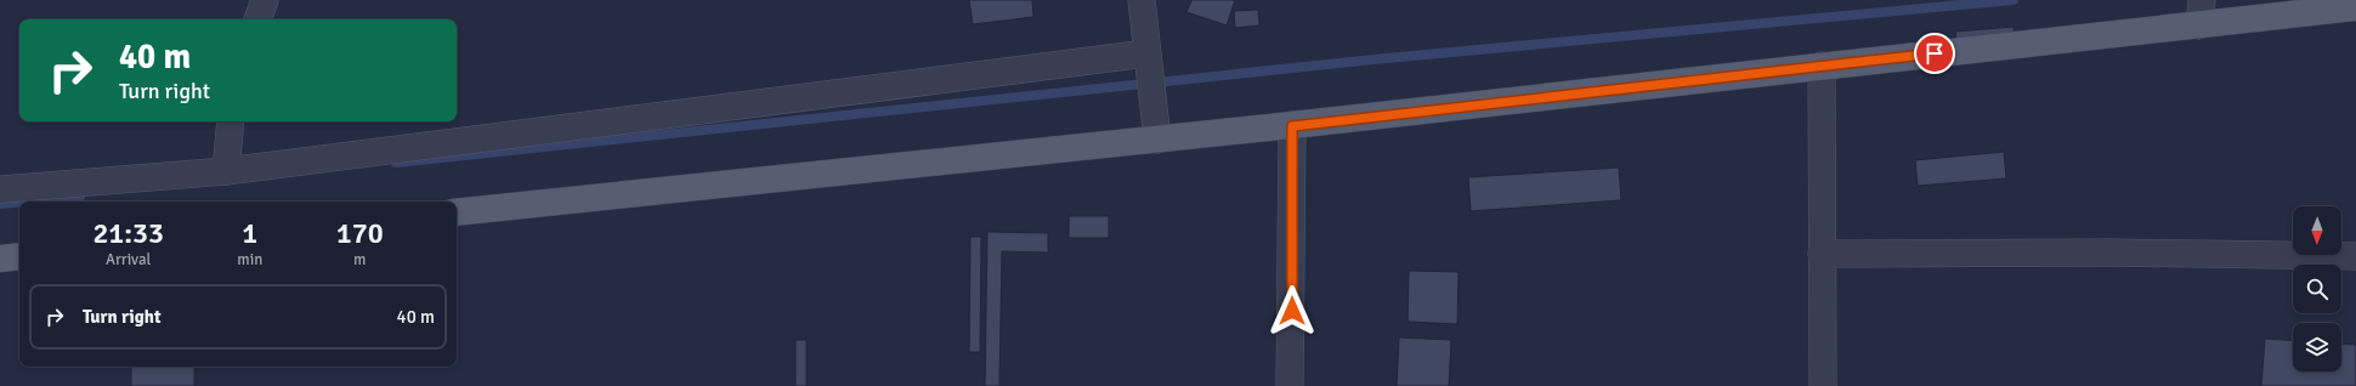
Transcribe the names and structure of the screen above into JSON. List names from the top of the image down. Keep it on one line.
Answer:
{"north":"bottom","page":{"turn":["40 m","Turn right"],"eta":["21:33","Arrival","1","min","170","m"],"list":[{"name":"Turn right","value":"40 m"}]}}
